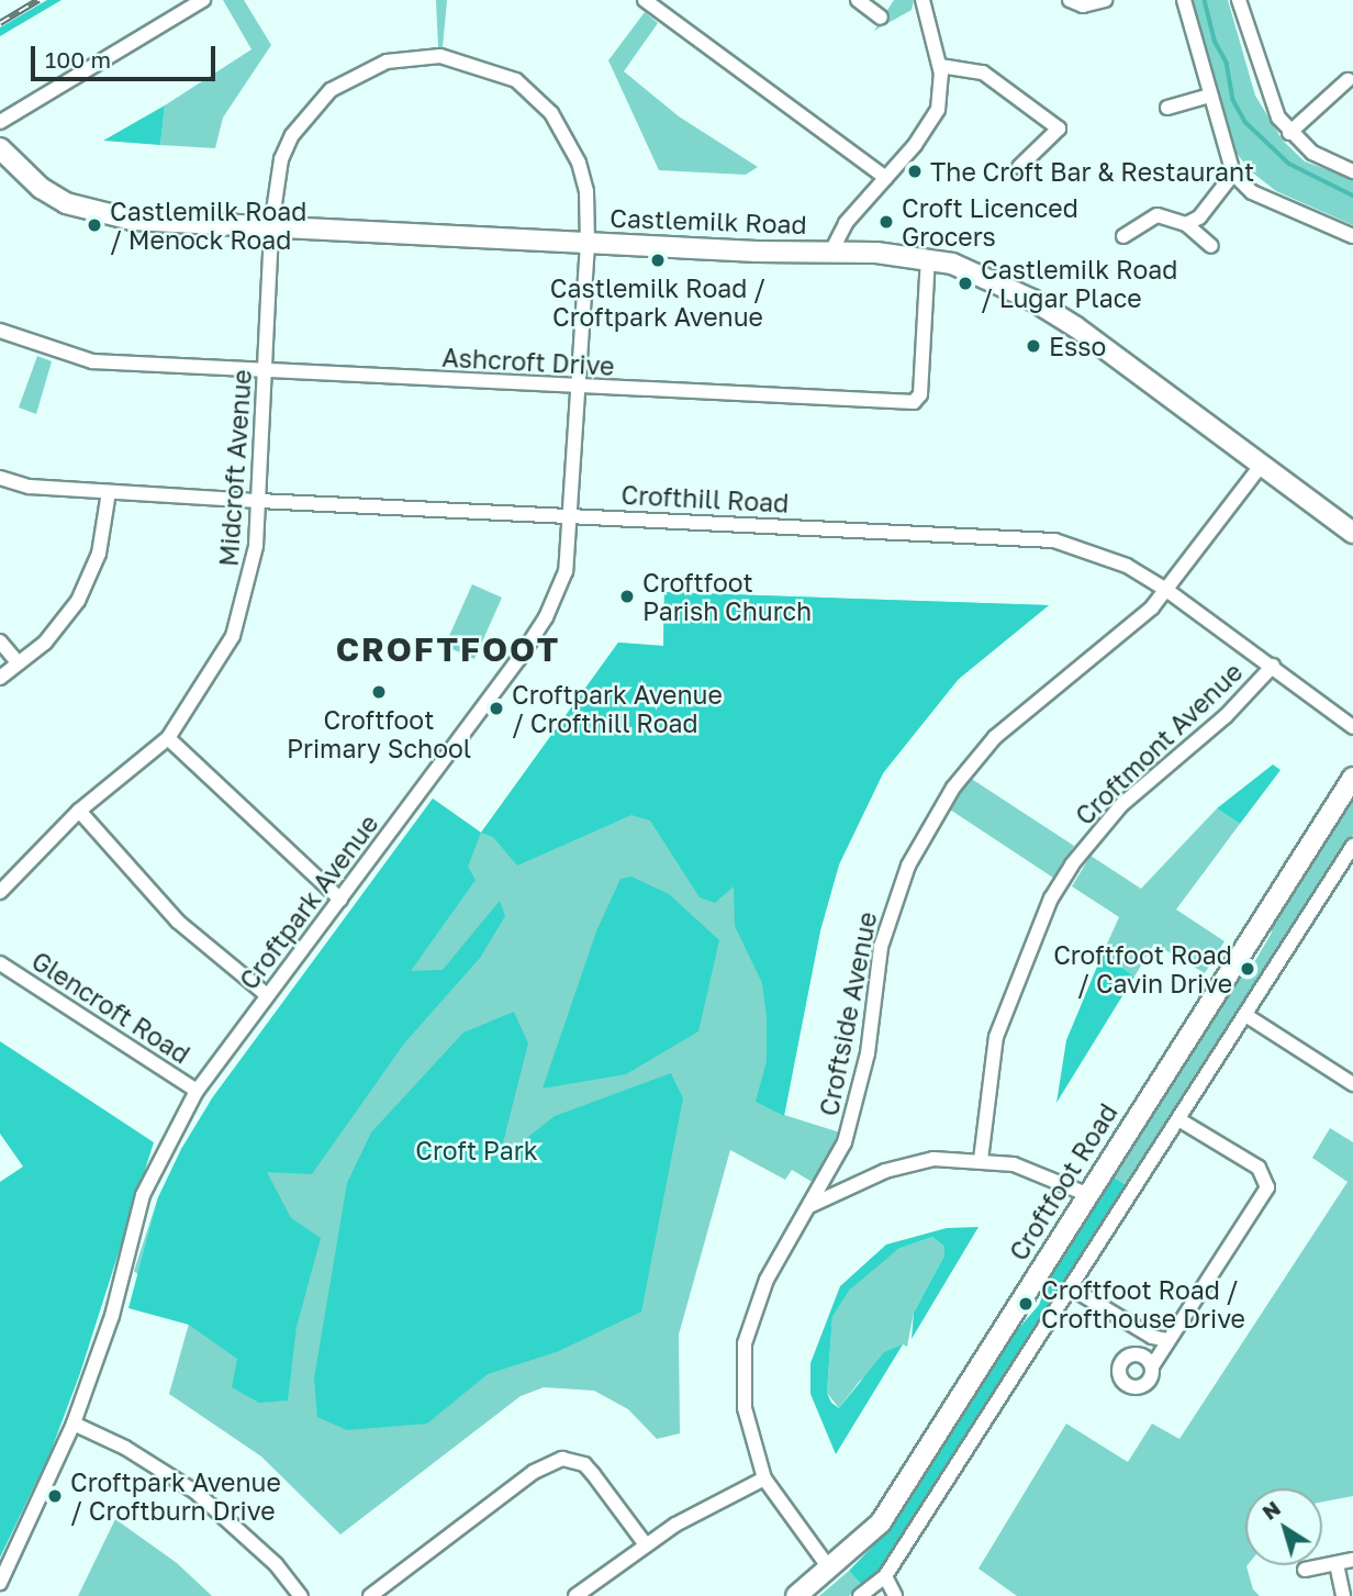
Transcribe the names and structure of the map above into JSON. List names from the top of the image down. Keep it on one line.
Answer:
{"streets":{"street":["Castlemilk Road","Ashcroft Drive","Midcroft Avenue","Crofthill Road","Croftmont Avenue","Croftpark Avenue","Glencroft Road","Croftside Avenue","Croftfoot Road"]},"crossings":[["Castlemilk Road","Ashcroft Drive"],["Castlemilk Road","Midcroft Avenue"],["Castlemilk Road","Croftpark Avenue"],["Castlemilk Road","Croftside Avenue"],["Ashcroft Drive","Midcroft Avenue"],["Ashcroft Drive","Croftpark Avenue"],["Midcroft Avenue","Crofthill Road"],["Midcroft Avenue","Croftpark Avenue"],["Crofthill Road","Croftmont Avenue"],["Crofthill Road","Croftpark Avenue"],["Crofthill Road","Croftside Avenue"],["Croftpark Avenue","Glencroft Road"],["Croftside Avenue","Croftfoot Road"]],"districts":["CROFTFOOT"],"parks":["Croft Park"],"places":["The Croft Bar & Restaurant","Croft Licenced Grocers","Castlemilk Road / Menock Road","Castlemilk Road / Croftpark Avenue","Castlemilk Road / Lugar Place","Esso","Croftfoot Parish Church","Croftfoot Primary School","Croftpark Avenue / Crofthill Road","Croftfoot Road / Cavin Drive","Croftfoot Road / Crofthouse Drive","Croftpark Avenue / Croftburn Drive"],"scale_bar":"100 m","north":"top left"}
